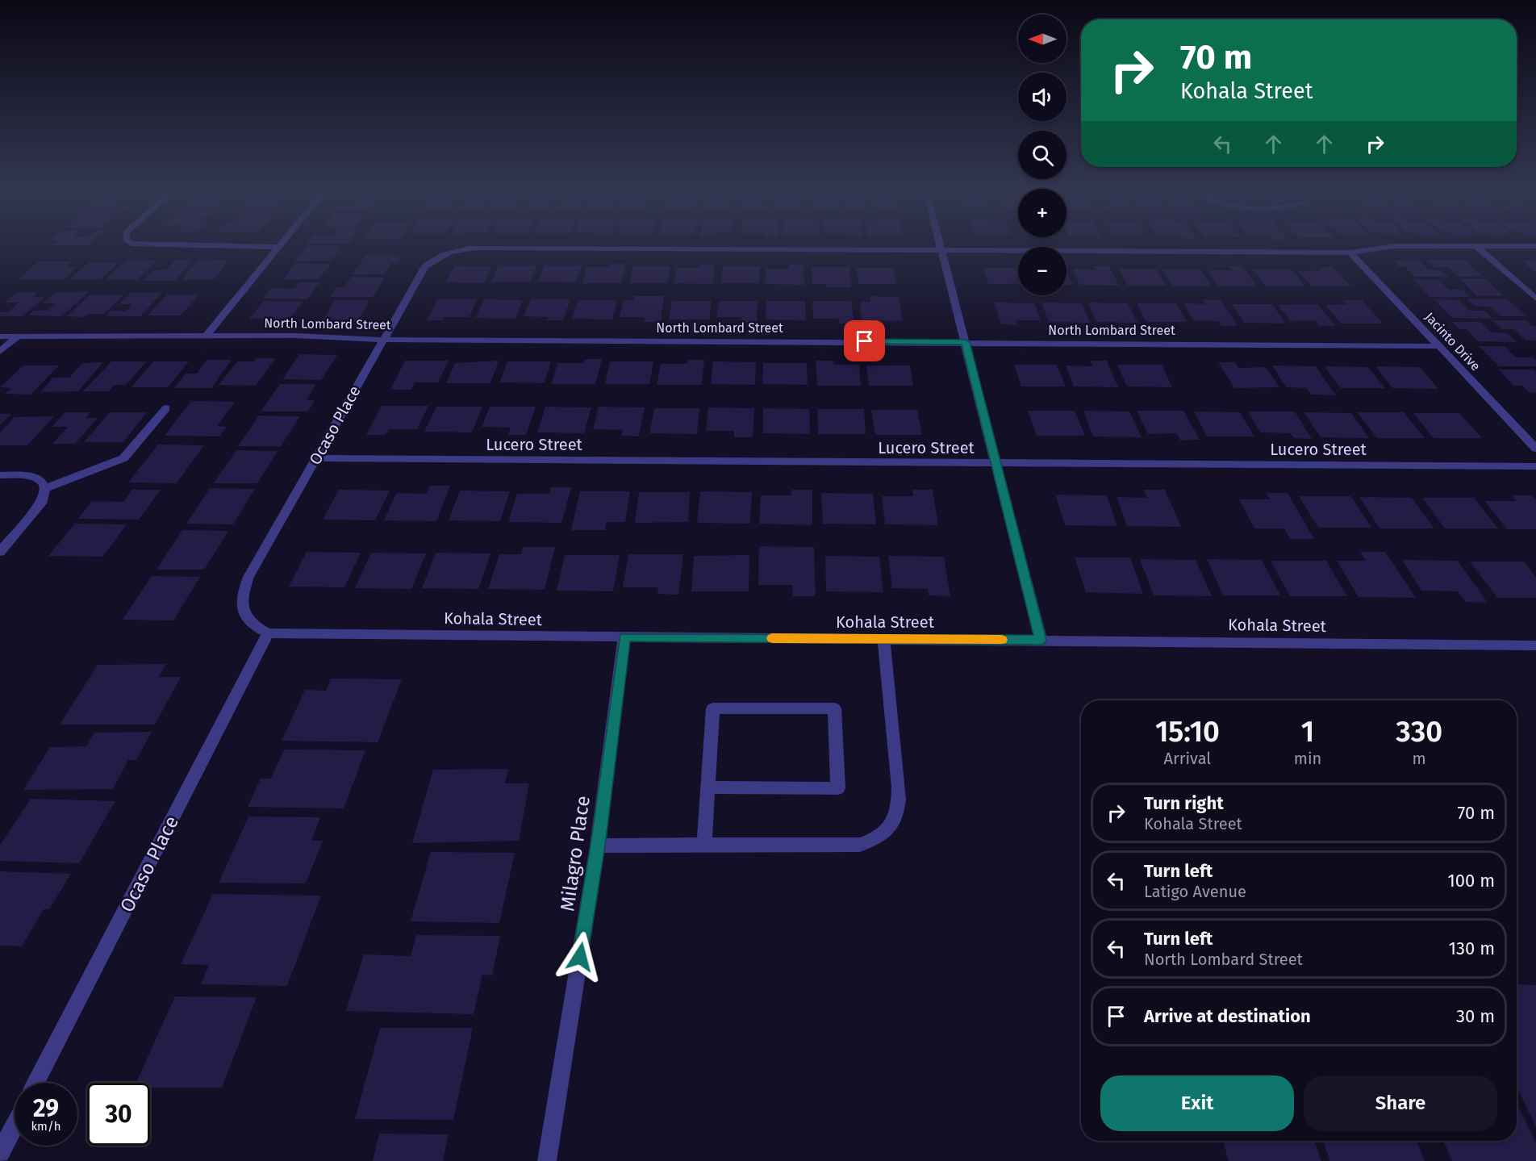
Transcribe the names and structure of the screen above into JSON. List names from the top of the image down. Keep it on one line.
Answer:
{"streets":{"street":["North Lombard Street","Jacinto Drive","Ocaso Place","Lucero Street","Kohala Street","Milagro Place"]},"crossings":[["North Lombard Street","Jacinto Drive"],["North Lombard Street","Ocaso Place"],["Ocaso Place","Lucero Street"],["Ocaso Place","Kohala Street"],["Kohala Street","Milagro Place"]],"north":"left","page":{"map_buttons":["+","−"],"turn":["70 m","Kohala Street"],"eta":["15:10","Arrival","1","min","330","m"],"list":[{"name":"Turn right","note":"Kohala Street","value":"70 m"},{"name":"Turn left","note":"Latigo Avenue","value":"100 m"},{"name":"Turn left","note":"North Lombard Street","value":"130 m"},{"name":"Arrive at destination","value":"30 m"}],"buttons":["Exit","Share"],"speed":"29 km/h","limit":"30"}}
